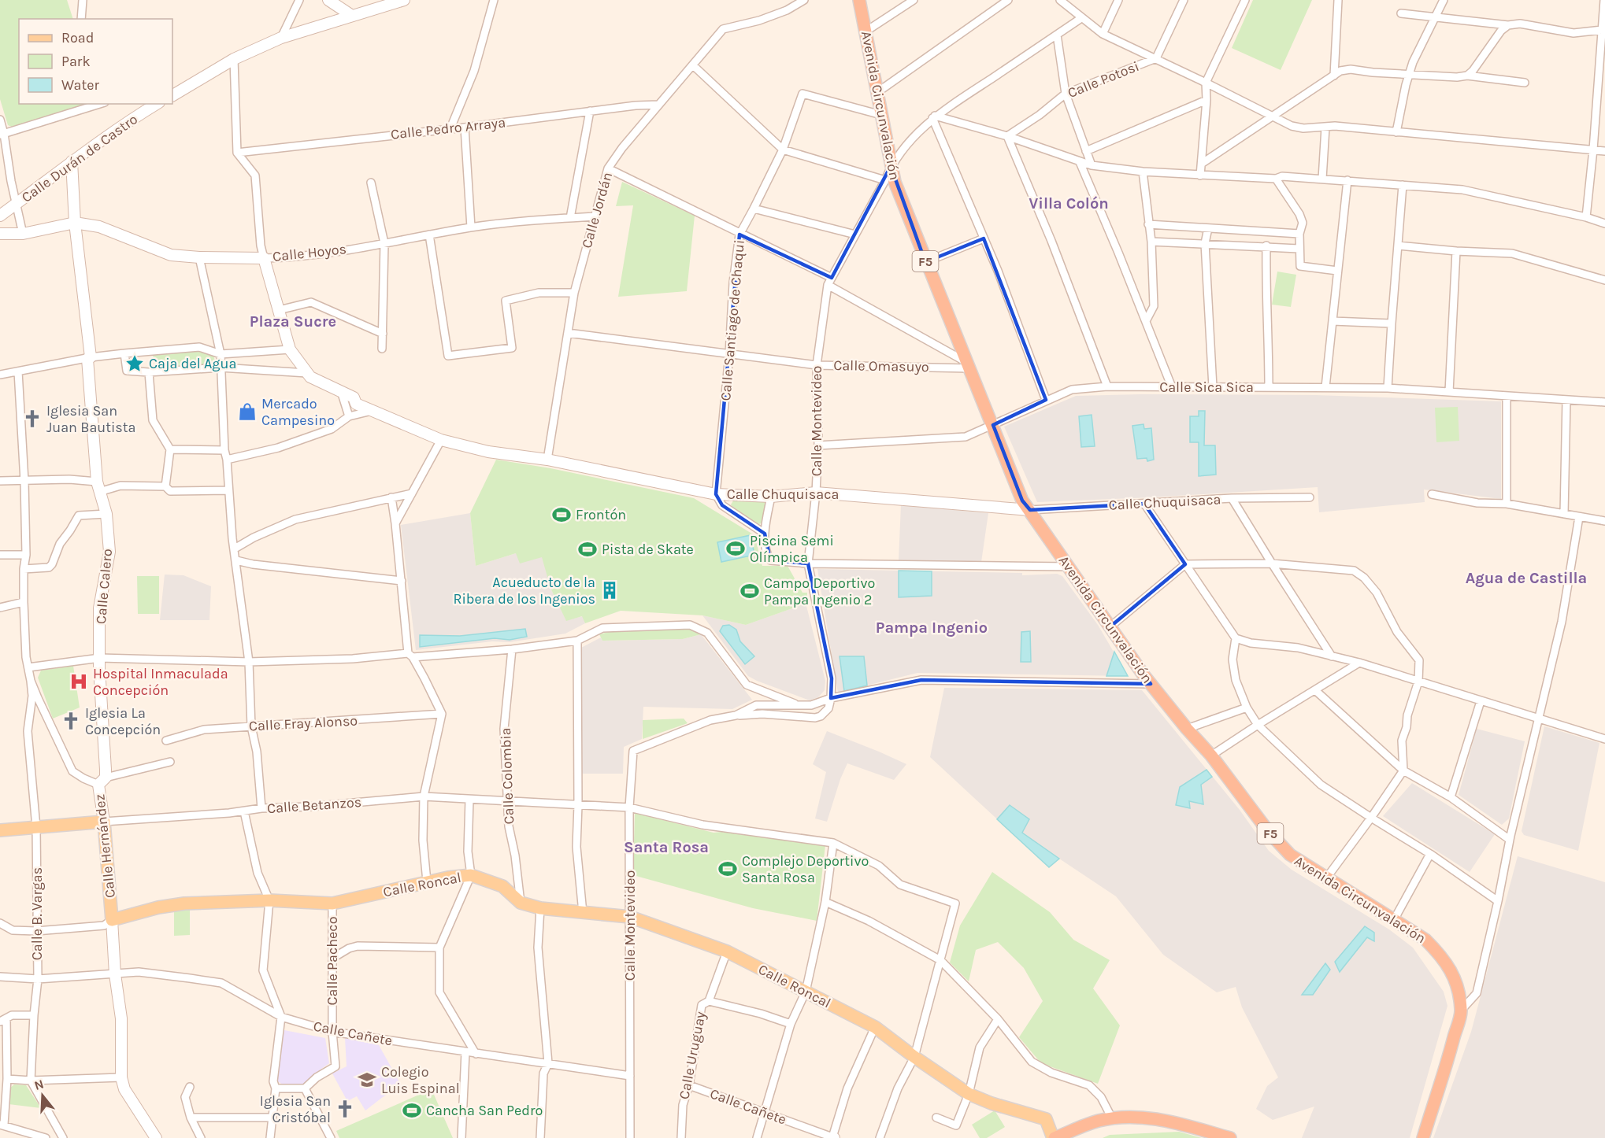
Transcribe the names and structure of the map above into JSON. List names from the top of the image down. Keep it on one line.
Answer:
{"streets":{"highway":["Avenida Circunvalación","F5"],"main road":["Calle Durán de Castro","Calle Hoyos","Calle Chuquisaca","Calle Calero","Calle Betanzos","Calle Hernández","Calle Roncal"],"street":["Calle Potosi","Calle Pedro Arraya","Calle Jordán","Calle Santiago de Chaqui","Calle Omasuyo","Calle Sica Sica","Calle Montevideo","Calle Fray Alonso","Calle Colombia","Calle B. Vargas","Calle Pacheco","Calle Cañete","Calle Uruguay"]},"crossings":[["Avenida Circunvalación","Calle Santiago de Chaqui"],["Avenida Circunvalación","Calle Omasuyo"],["Avenida Circunvalación","Calle Sica Sica"],["Avenida Circunvalación","Calle Montevideo"],["Avenida Circunvalación","Calle Chuquisaca"],["Calle Pedro Arraya","Calle Jordán"],["Calle Durán de Castro","Calle Calero"],["Calle Jordán","Calle Hoyos"],["Calle Jordán","Calle Omasuyo"],["Calle Jordán","Calle Chuquisaca"],["Calle Hoyos","Calle Calero"],["Calle Santiago de Chaqui","Calle Omasuyo"],["Calle Santiago de Chaqui","Calle Chuquisaca"],["Calle Omasuyo","Calle Montevideo"],["Calle Sica Sica","Calle Montevideo"],["Calle Montevideo","Calle Chuquisaca"],["Calle Montevideo","Calle Betanzos"],["Calle Montevideo","Calle Roncal"],["Calle Montevideo","Calle Cañete"],["Calle Calero","Calle Hernández"],["Calle Colombia","Calle Betanzos"],["Calle Colombia","Calle Roncal"],["Calle Betanzos","Calle Hernández"],["Calle Betanzos","Calle B. Vargas"],["Calle Hernández","Calle Roncal"],["Calle Hernández","Calle B. Vargas"],["Calle Hernández","Calle Cañete"],["Calle Roncal","Calle B. Vargas"],["Calle Roncal","Calle Pacheco"],["Calle Roncal","Calle Uruguay"],["Calle B. Vargas","Calle Cañete"],["Calle Pacheco","Calle Cañete"],["Calle Cañete","Calle Uruguay"]],"districts":["Villa Colón","Plaza Sucre","Agua de Castilla","Pampa Ingenio","Santa Rosa"],"places":{"place":["Caja del Agua"],"shop":["Mercado Campesino"],"church":["Iglesia San Juan Bautista","Iglesia La Concepción","Iglesia San Cristóbal"],"sports":["Frontón","Piscina Semi Olímpica","Pista de Skate","Campo Deportivo Pampa Ingenio 2","Complejo Deportivo Santa Rosa","Cancha San Pedro"],"building":["Acueducto de la Ribera de los Ingenios"],"hospital":["Hospital Inmaculada Concepción"],"school or university":["Colegio Luis Espinal"]},"legend":["Road","Park","Water"],"north":"top"}
